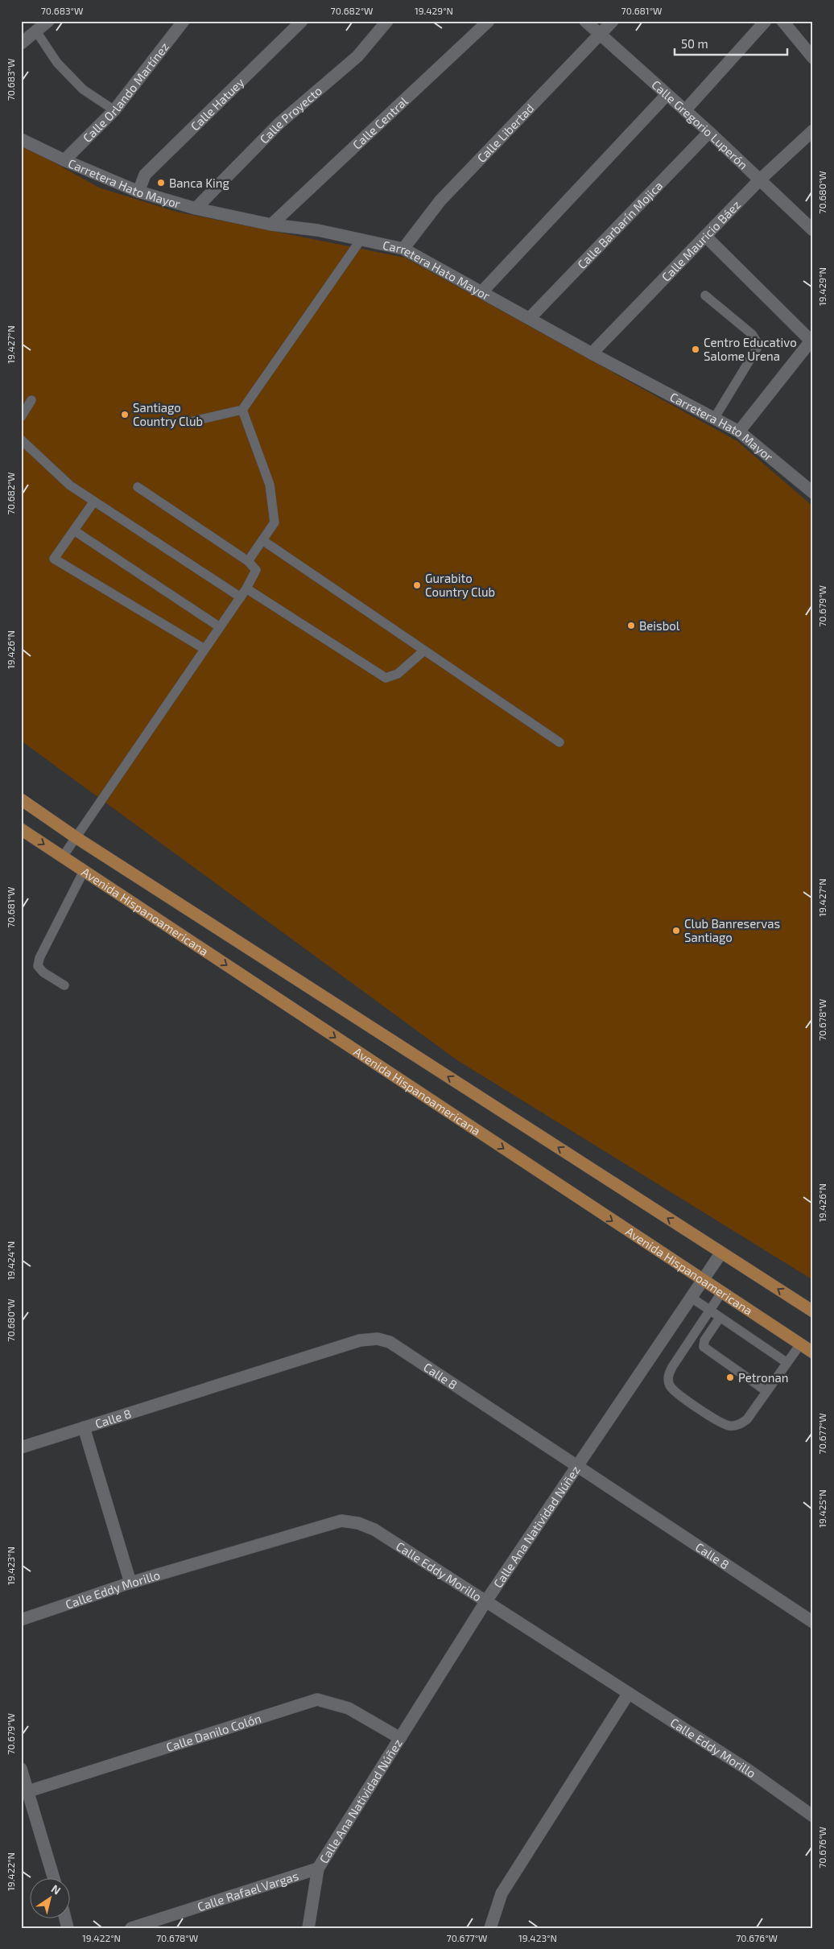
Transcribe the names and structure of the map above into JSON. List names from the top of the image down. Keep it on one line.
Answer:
{"streets":{"main road":["Avenida Hispanoamericana"],"street":["Calle Orlando Martínez","Calle Hatuey","Calle Proyecto","Calle Central","Calle Gregorio Luperón","Calle Libertad","Carretera Hato Mayor","Calle Barbarín Mojica","Calle Mauricio Báez","Calle 8","Calle Ana Natividad Núñez","Calle Eddy Morillo","Calle Danilo Colón","Calle Rafael Vargas"]},"crossings":[["Calle Orlando Martínez","Carretera Hato Mayor"],["Calle Hatuey","Carretera Hato Mayor"],["Calle Proyecto","Carretera Hato Mayor"],["Calle Central","Carretera Hato Mayor"],["Calle Gregorio Luperón","Calle Libertad"],["Calle Gregorio Luperón","Calle Barbarín Mojica"],["Calle Gregorio Luperón","Calle Mauricio Báez"],["Calle Libertad","Carretera Hato Mayor"],["Carretera Hato Mayor","Calle Barbarín Mojica"],["Carretera Hato Mayor","Calle Mauricio Báez"],["Avenida Hispanoamericana","Calle Ana Natividad Núñez"],["Calle 8","Calle Ana Natividad Núñez"],["Calle Ana Natividad Núñez","Calle Eddy Morillo"],["Calle Ana Natividad Núñez","Calle Danilo Colón"],["Calle Ana Natividad Núñez","Calle Rafael Vargas"]],"places":["Banca King","Centro Educativo Salome Urena","Santiago Country Club","Gurabito Country Club","Beisbol","Club Banreservas Santiago","Petronan"],"scale_bar":"50 m","north":"top right","coordinates":["70.683°W","70.682°W","19.429°N","70.681°W","70.680°W","19.427°N","70.679°W","19.426°N","70.678°W","19.424°N","70.677°W","19.425°N","19.423°N","70.676°W","19.422°N"]}
